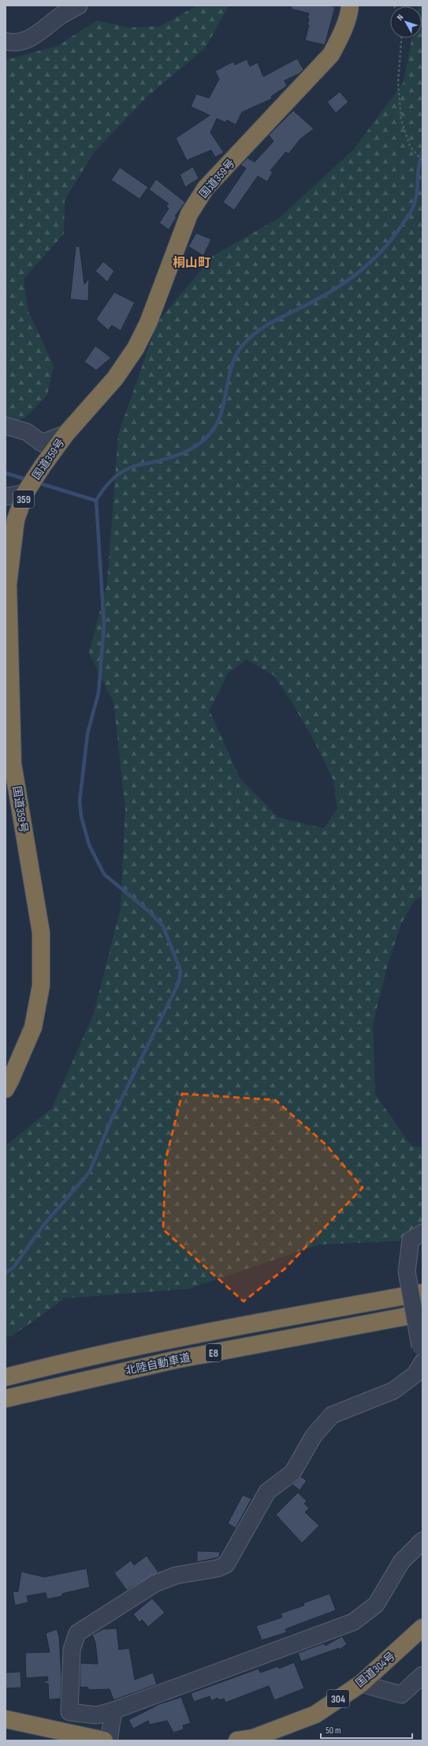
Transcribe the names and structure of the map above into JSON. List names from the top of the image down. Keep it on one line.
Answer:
{"streets":{"highway":["国道359号","359","E8","北陸自動車道","国道304号","304"]},"districts":["桐山町"],"scale_bar":"50 m","north":"top left"}
